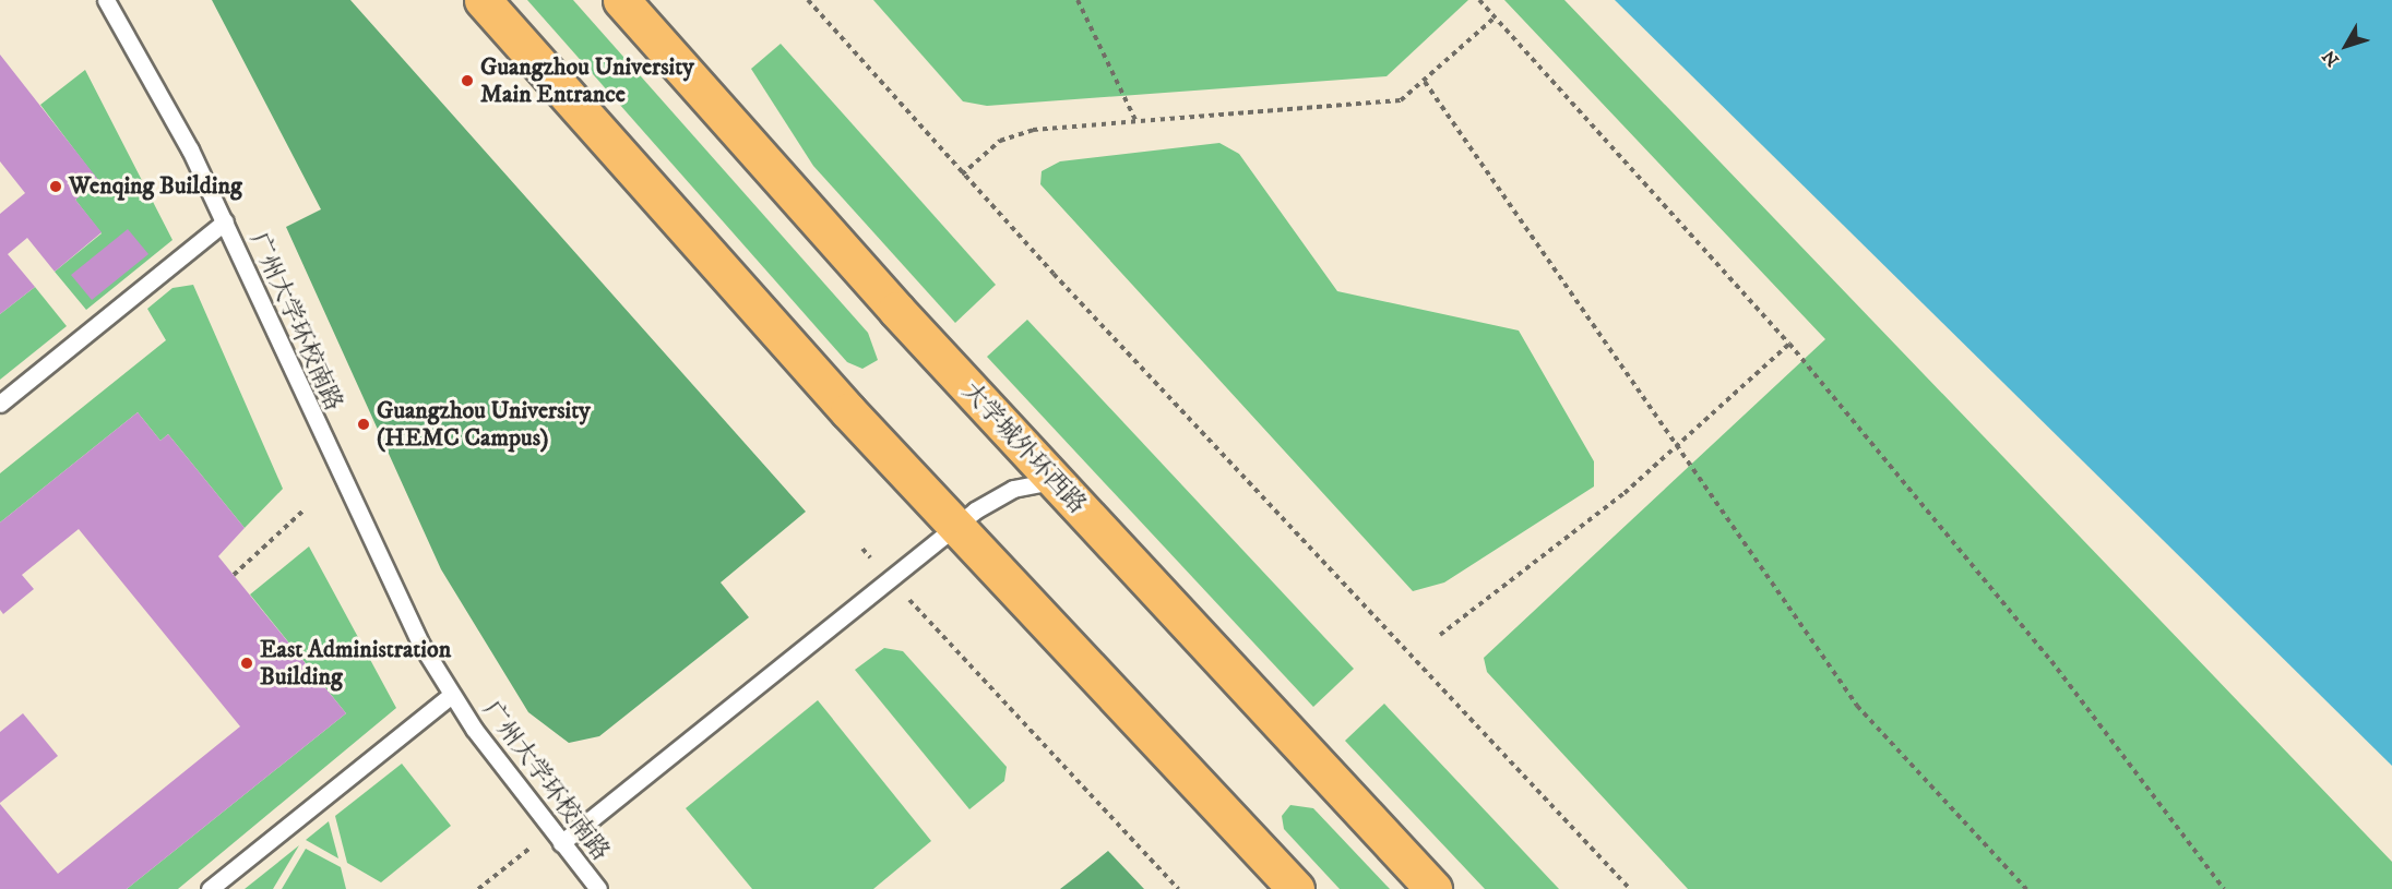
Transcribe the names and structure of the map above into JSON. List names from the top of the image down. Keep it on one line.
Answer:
{"streets":{"main road":["大学城外环西路"],"lane":["广州大学环校南路"]},"places":["Guangzhou University Main Entrance","Wenqing Building","Guangzhou University (HEMC Campus)","East Administration Building"],"north":"bottom left"}
